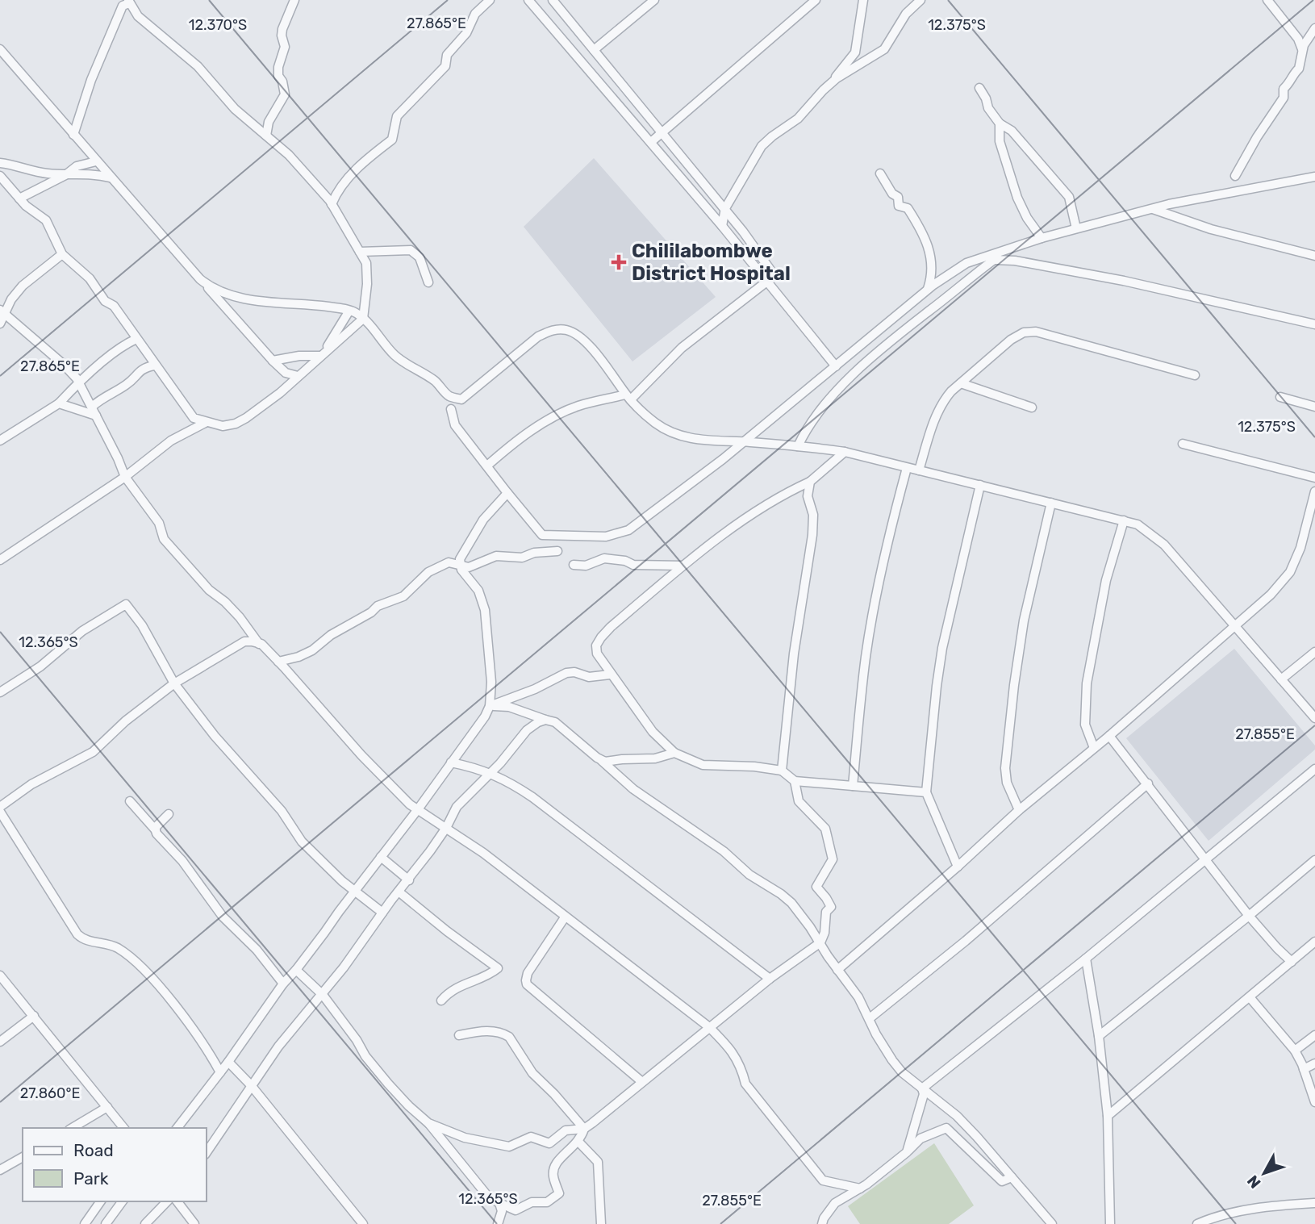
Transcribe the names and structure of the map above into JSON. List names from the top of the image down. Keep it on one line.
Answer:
{"places":{"health":["Chililabombwe District Hospital"]},"legend":["Road","Park"],"north":"bottom left","coordinates":["27.865°E","12.370°S","12.375°S","12.365°S","27.855°E","27.860°E"]}
